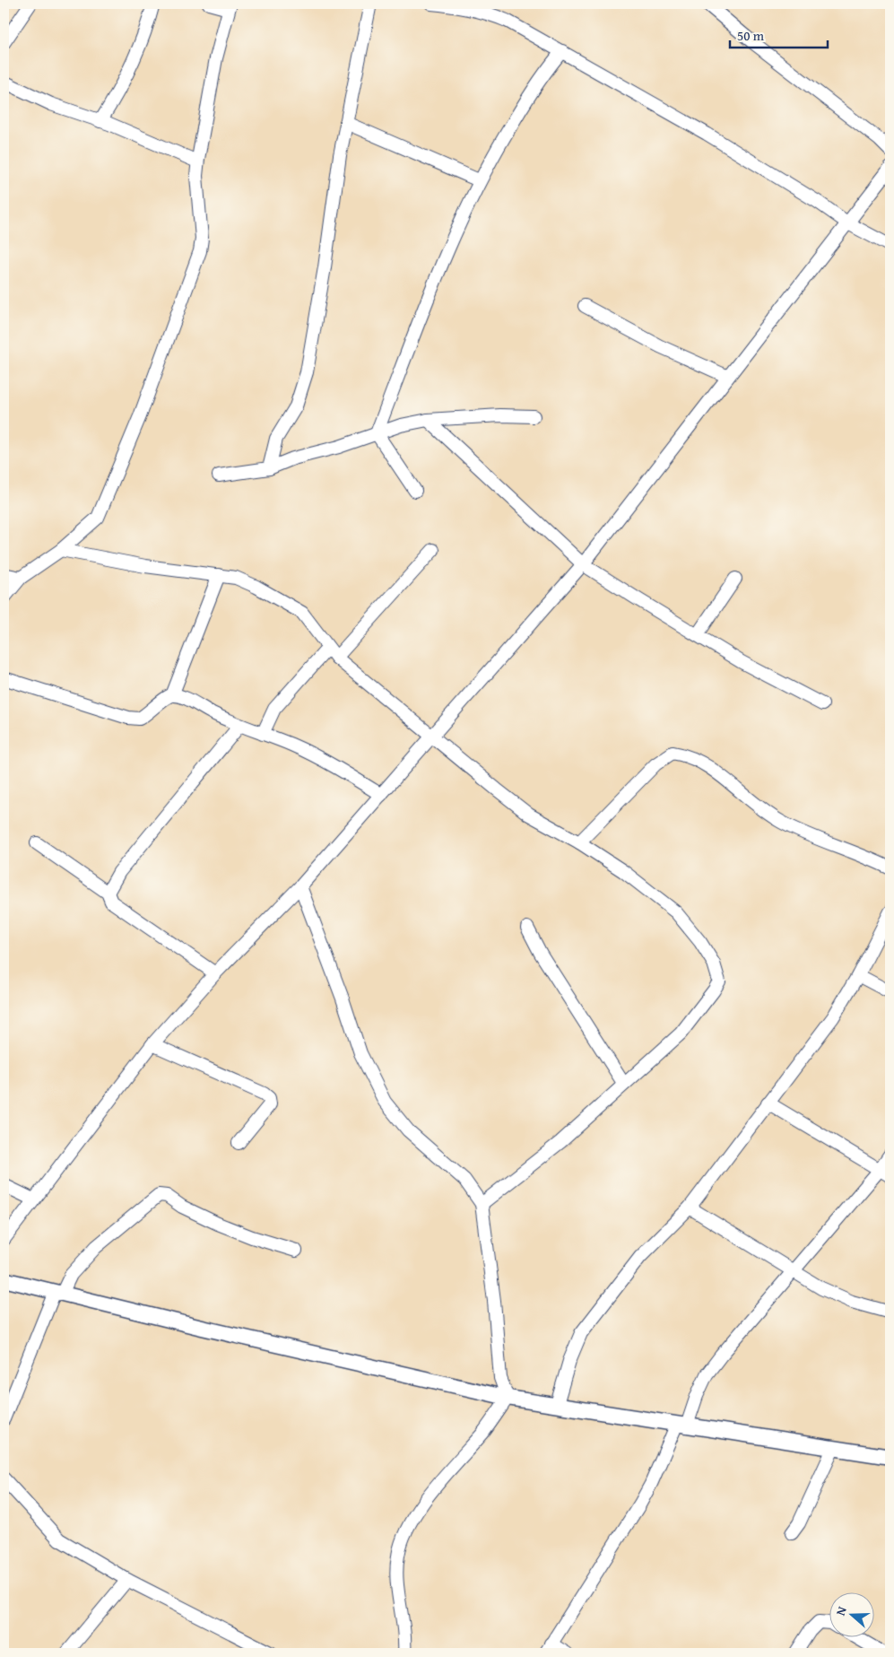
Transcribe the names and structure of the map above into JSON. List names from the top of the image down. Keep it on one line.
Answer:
{"scale_bar":"50 m","north":"left"}
